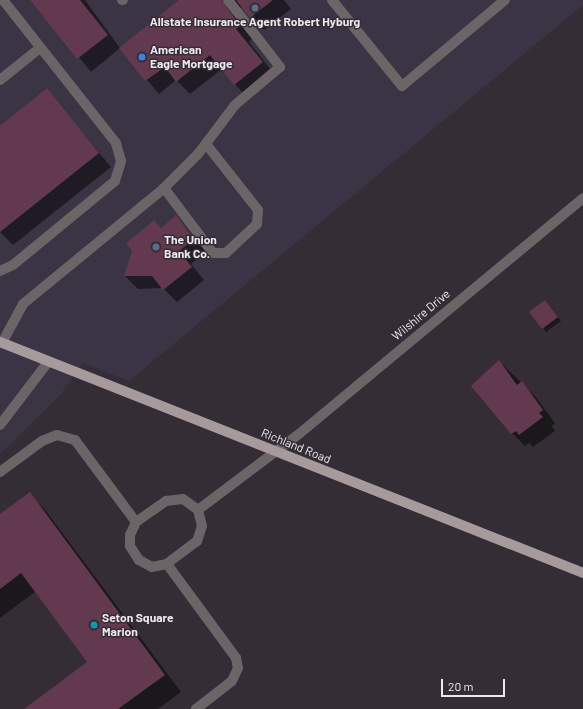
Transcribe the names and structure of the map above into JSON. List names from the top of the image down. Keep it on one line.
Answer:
{"streets":{"main road":["Richland Road"],"street":["Wilshire Drive"]},"crossings":[["Wilshire Drive","Richland Road"]],"places":["Allstate Insurance Agent Robert Hyburg","American Eagle Mortgage","The Union Bank Co.","Seton Square Marion"],"scale_bar":"20 m"}
